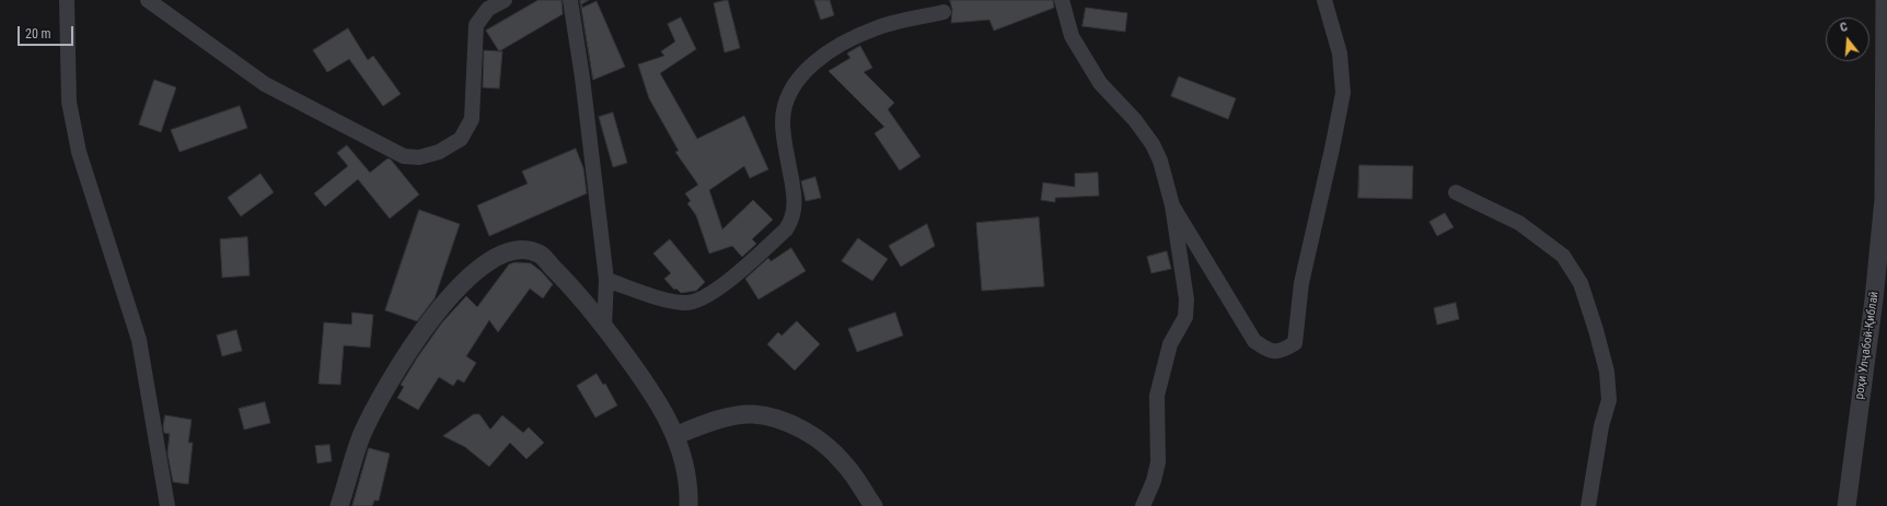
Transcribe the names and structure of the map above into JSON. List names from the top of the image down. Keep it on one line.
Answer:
{"streets":{"street":["роҳи Улҷабой-Қиблаӣ"]},"scale_bar":"20 m","north":"top"}
